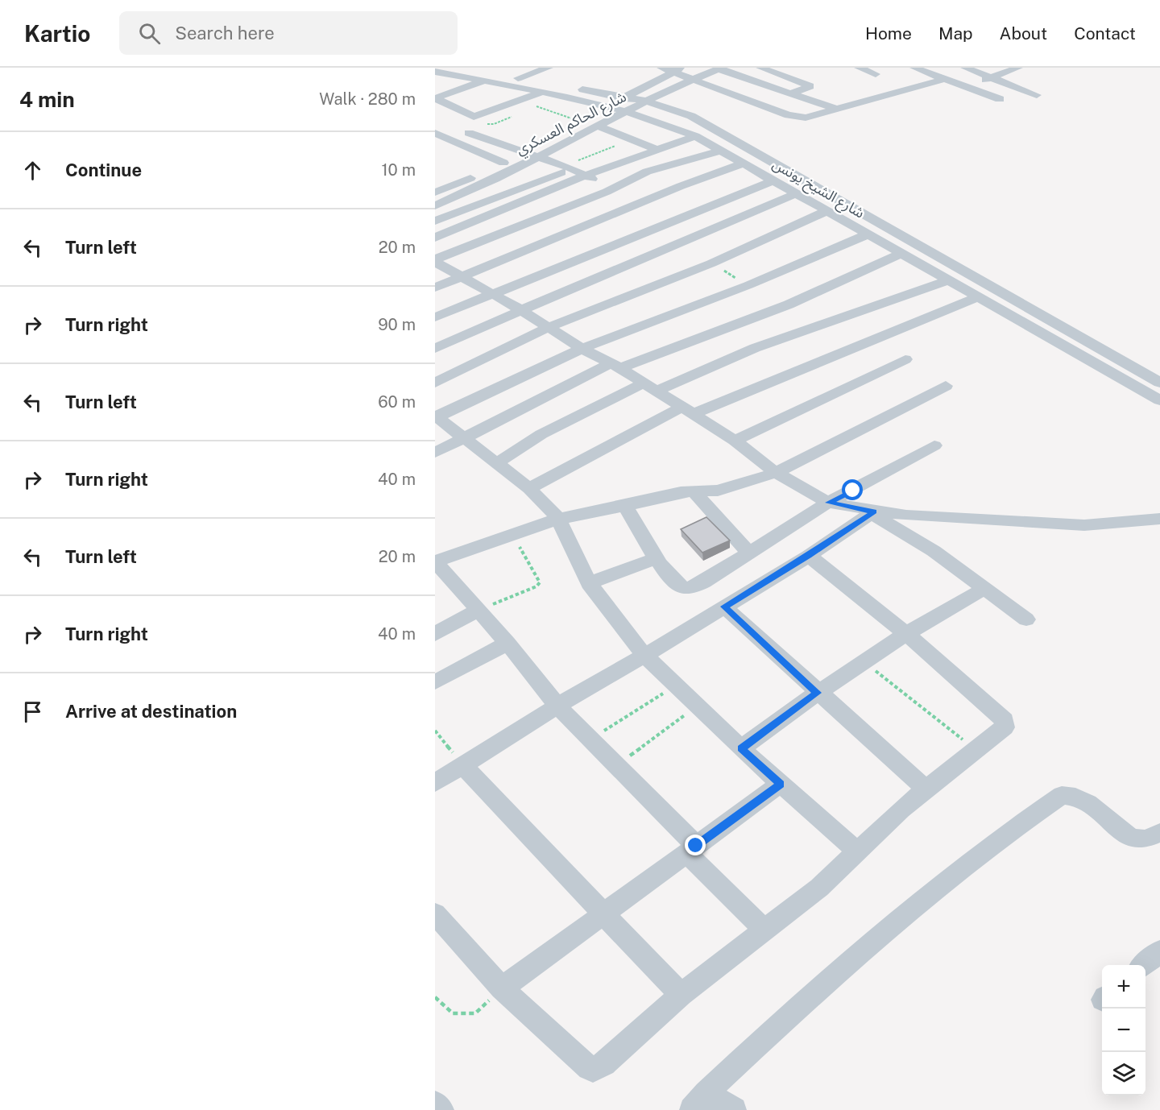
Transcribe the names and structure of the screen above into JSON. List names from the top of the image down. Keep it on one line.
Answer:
{"streets":{"street":["شارع الحاكم العسكري","شارع الشيخ يونس"]},"crossings":[["شارع الحاكم العسكري","شارع الشيخ يونس"]],"page":{"header":"Kartio","search":"Search here","nav":["Home","Map","About","Contact"],"heading":["4 min","Walk · 280 m"],"list":[["Continue","10 m"],["Turn left","20 m"],["Turn right","90 m"],["Turn left","60 m"],["Turn right","40 m"],["Turn left","20 m"],["Turn right","40 m"],"Arrive at destination"],"map_buttons":["+","−"]}}
